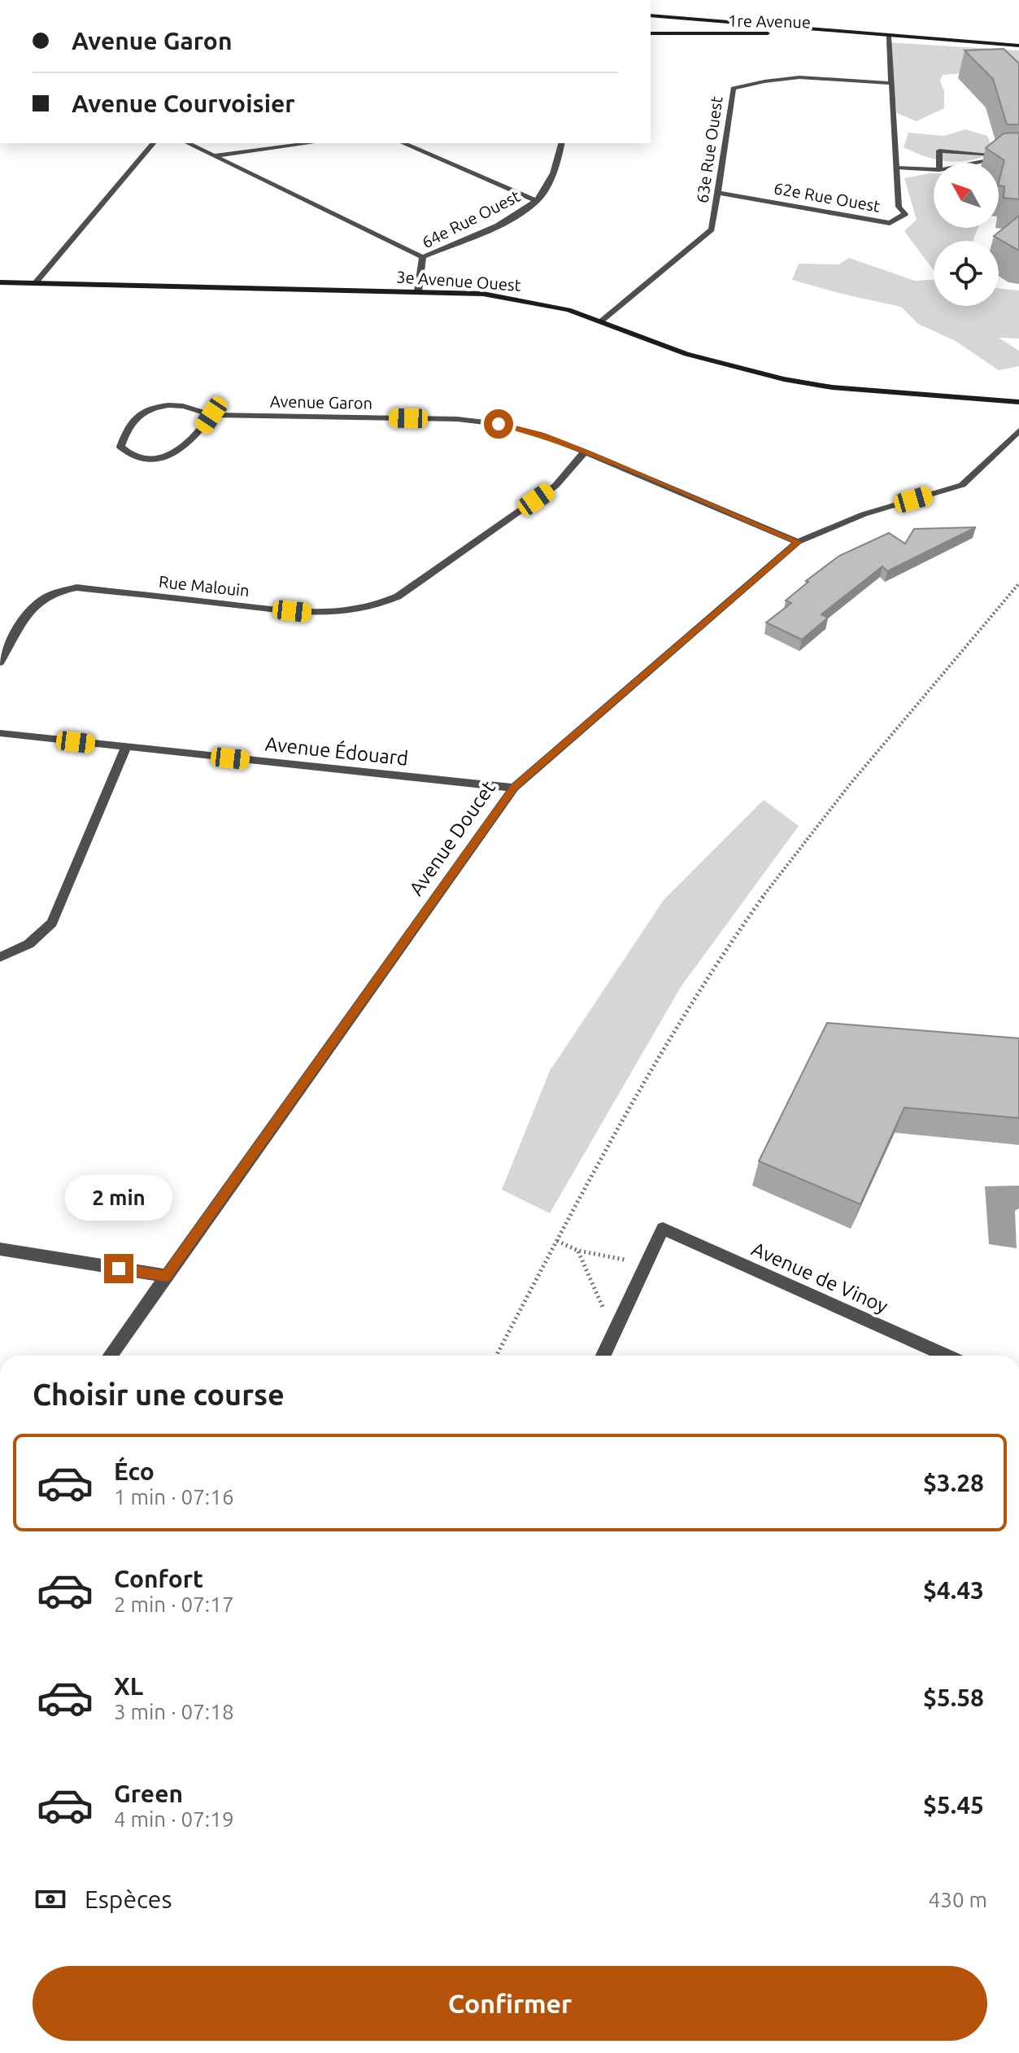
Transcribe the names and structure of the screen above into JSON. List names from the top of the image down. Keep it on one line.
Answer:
{"streets":{"street":["1re Avenue","63e Rue Ouest","62e Rue Ouest","64e Rue Ouest","3e Avenue Ouest","Avenue Garon","Rue Malouin","Avenue Édouard","Avenue Doucet","Avenue de Vinoy"]},"crossings":[["1re Avenue","62e Rue Ouest"],["63e Rue Ouest","62e Rue Ouest"],["63e Rue Ouest","3e Avenue Ouest"],["64e Rue Ouest","3e Avenue Ouest"],["Avenue Garon","Rue Malouin"],["Avenue Garon","Avenue Doucet"],["Avenue Édouard","Avenue Doucet"]],"north":"top left","page":{"banner":["Avenue Garon","Avenue Courvoisier"],"bubble":"2 min","heading":"Choisir une course","list":[{"name":"Éco","note":"1 min · 07:16","value":"$3.28"},{"name":"Confort","note":"2 min · 07:17","value":"$4.43"},{"name":"XL","note":"3 min · 07:18","value":"$5.58"},{"name":"Green","note":"4 min · 07:19","value":"$5.45"}],"pay":["Espèces","430 m"],"buttons":"Confirmer"}}
